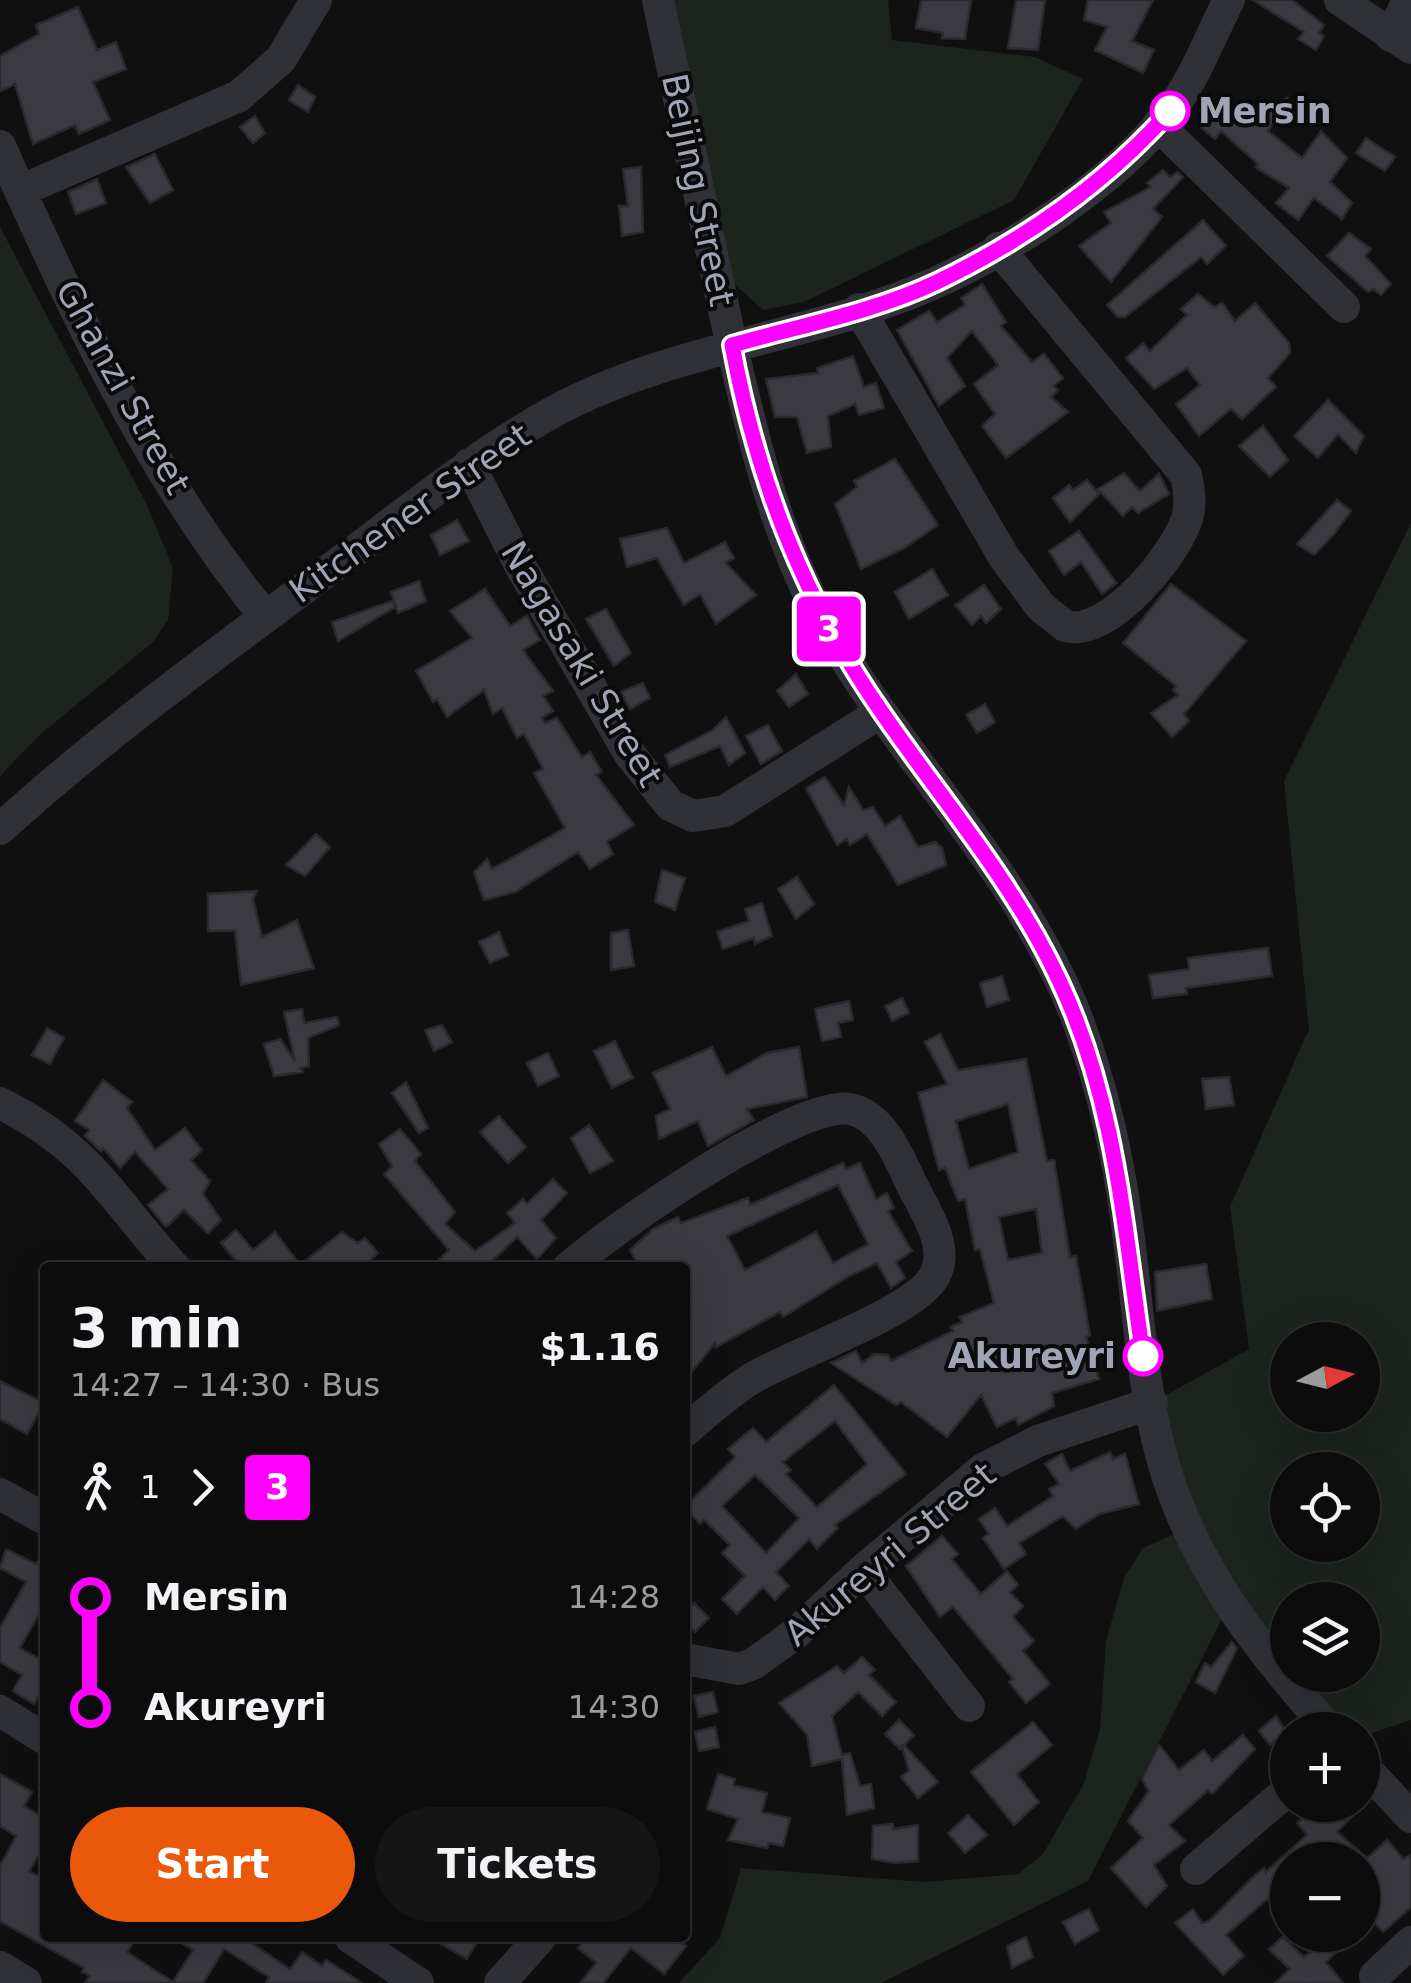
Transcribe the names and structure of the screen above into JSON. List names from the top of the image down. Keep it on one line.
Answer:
{"streets":{"street":["Beijing Street","Ghanzi Street","Kitchener Street","Nagasaki Street","Akureyri Street"]},"crossings":[["Beijing Street","Kitchener Street"],["Beijing Street","Nagasaki Street"],["Beijing Street","Akureyri Street"],["Ghanzi Street","Kitchener Street"],["Kitchener Street","Nagasaki Street"]],"places":["Mersin","Akureyri"],"lines":["bus line 3"],"north":"right","page":{"on_map":"3","heading":["3 min","14:27 – 14:30 · Bus","$1.16"],"map_buttons":["+","−"],"legs":["1","3"],"list":[{"name":"Mersin","value":"14:28"},{"name":"Akureyri","value":"14:30"}],"buttons":["Start","Tickets"]}}
